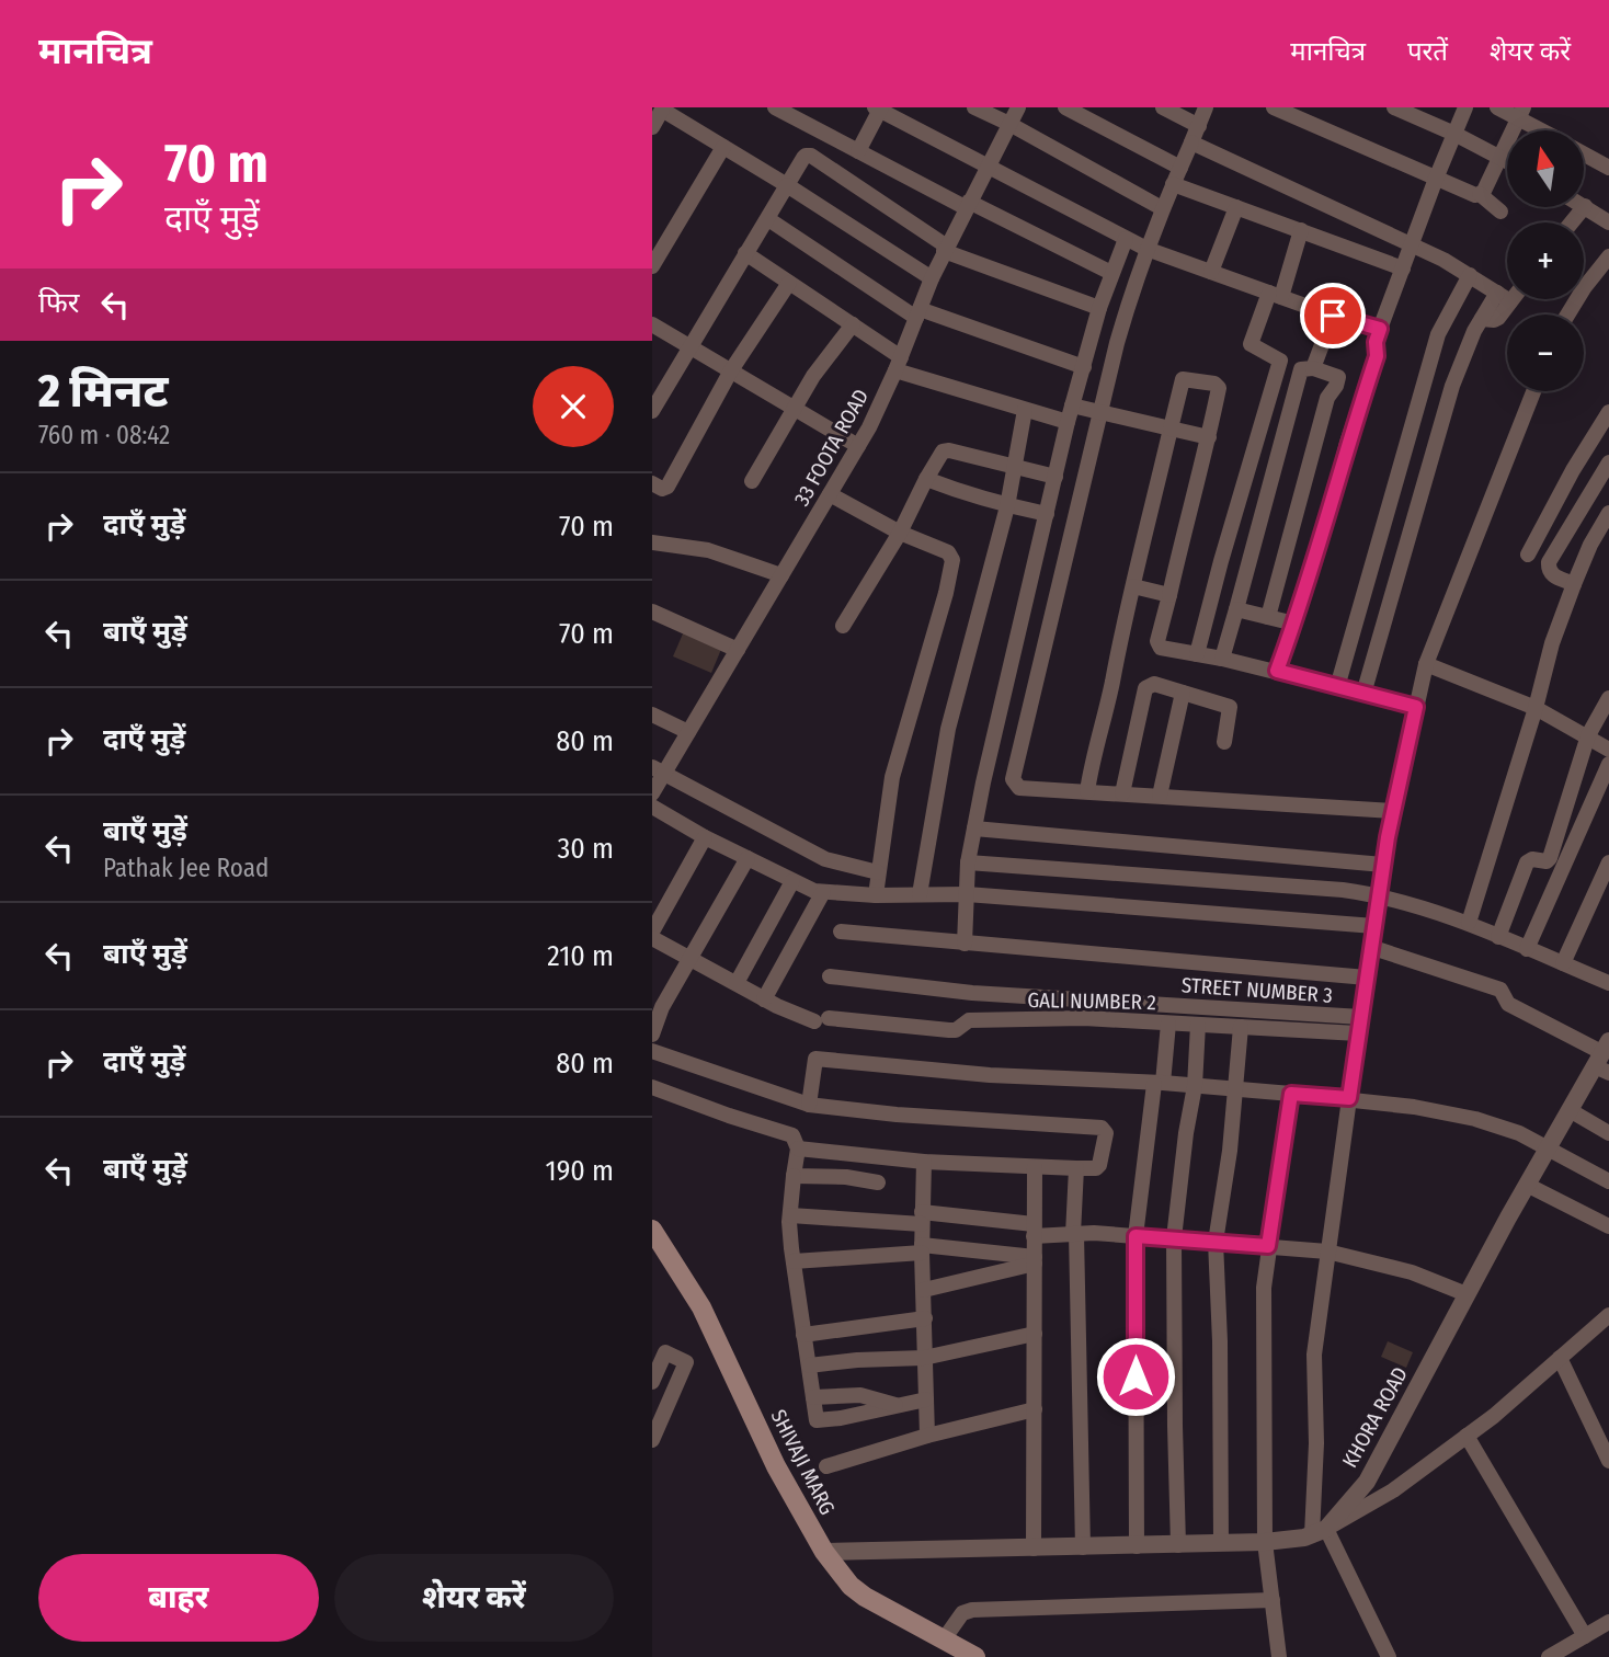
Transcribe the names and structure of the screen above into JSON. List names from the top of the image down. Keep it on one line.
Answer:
{"streets":{"main road":["SHIVAJI MARG"],"street":["33 FOOTA ROAD","STREET NUMBER 3","GALI NUMBER 2","KHORA ROAD"]},"crossings":[["STREET NUMBER 3","GALI NUMBER 2"]],"north":"top","page":{"header":"मानचित्र","nav":["मानचित्र","परतें","शेयर करें"],"turn":["70 m","दाएँ मुड़ें"],"map_buttons":["+","−"],"then":"फिर","heading":["2 मिनट","760 m · 08:42"],"list":[{"name":"दाएँ मुड़ें","value":"70 m"},{"name":"बाएँ मुड़ें","value":"70 m"},{"name":"दाएँ मुड़ें","value":"80 m"},{"name":"बाएँ मुड़ें","note":"Pathak Jee Road","value":"30 m"},{"name":"बाएँ मुड़ें","value":"210 m"},{"name":"दाएँ मुड़ें","value":"80 m"},{"name":"बाएँ मुड़ें","value":"190 m"}],"buttons":["बाहर","शेयर करें"]}}
